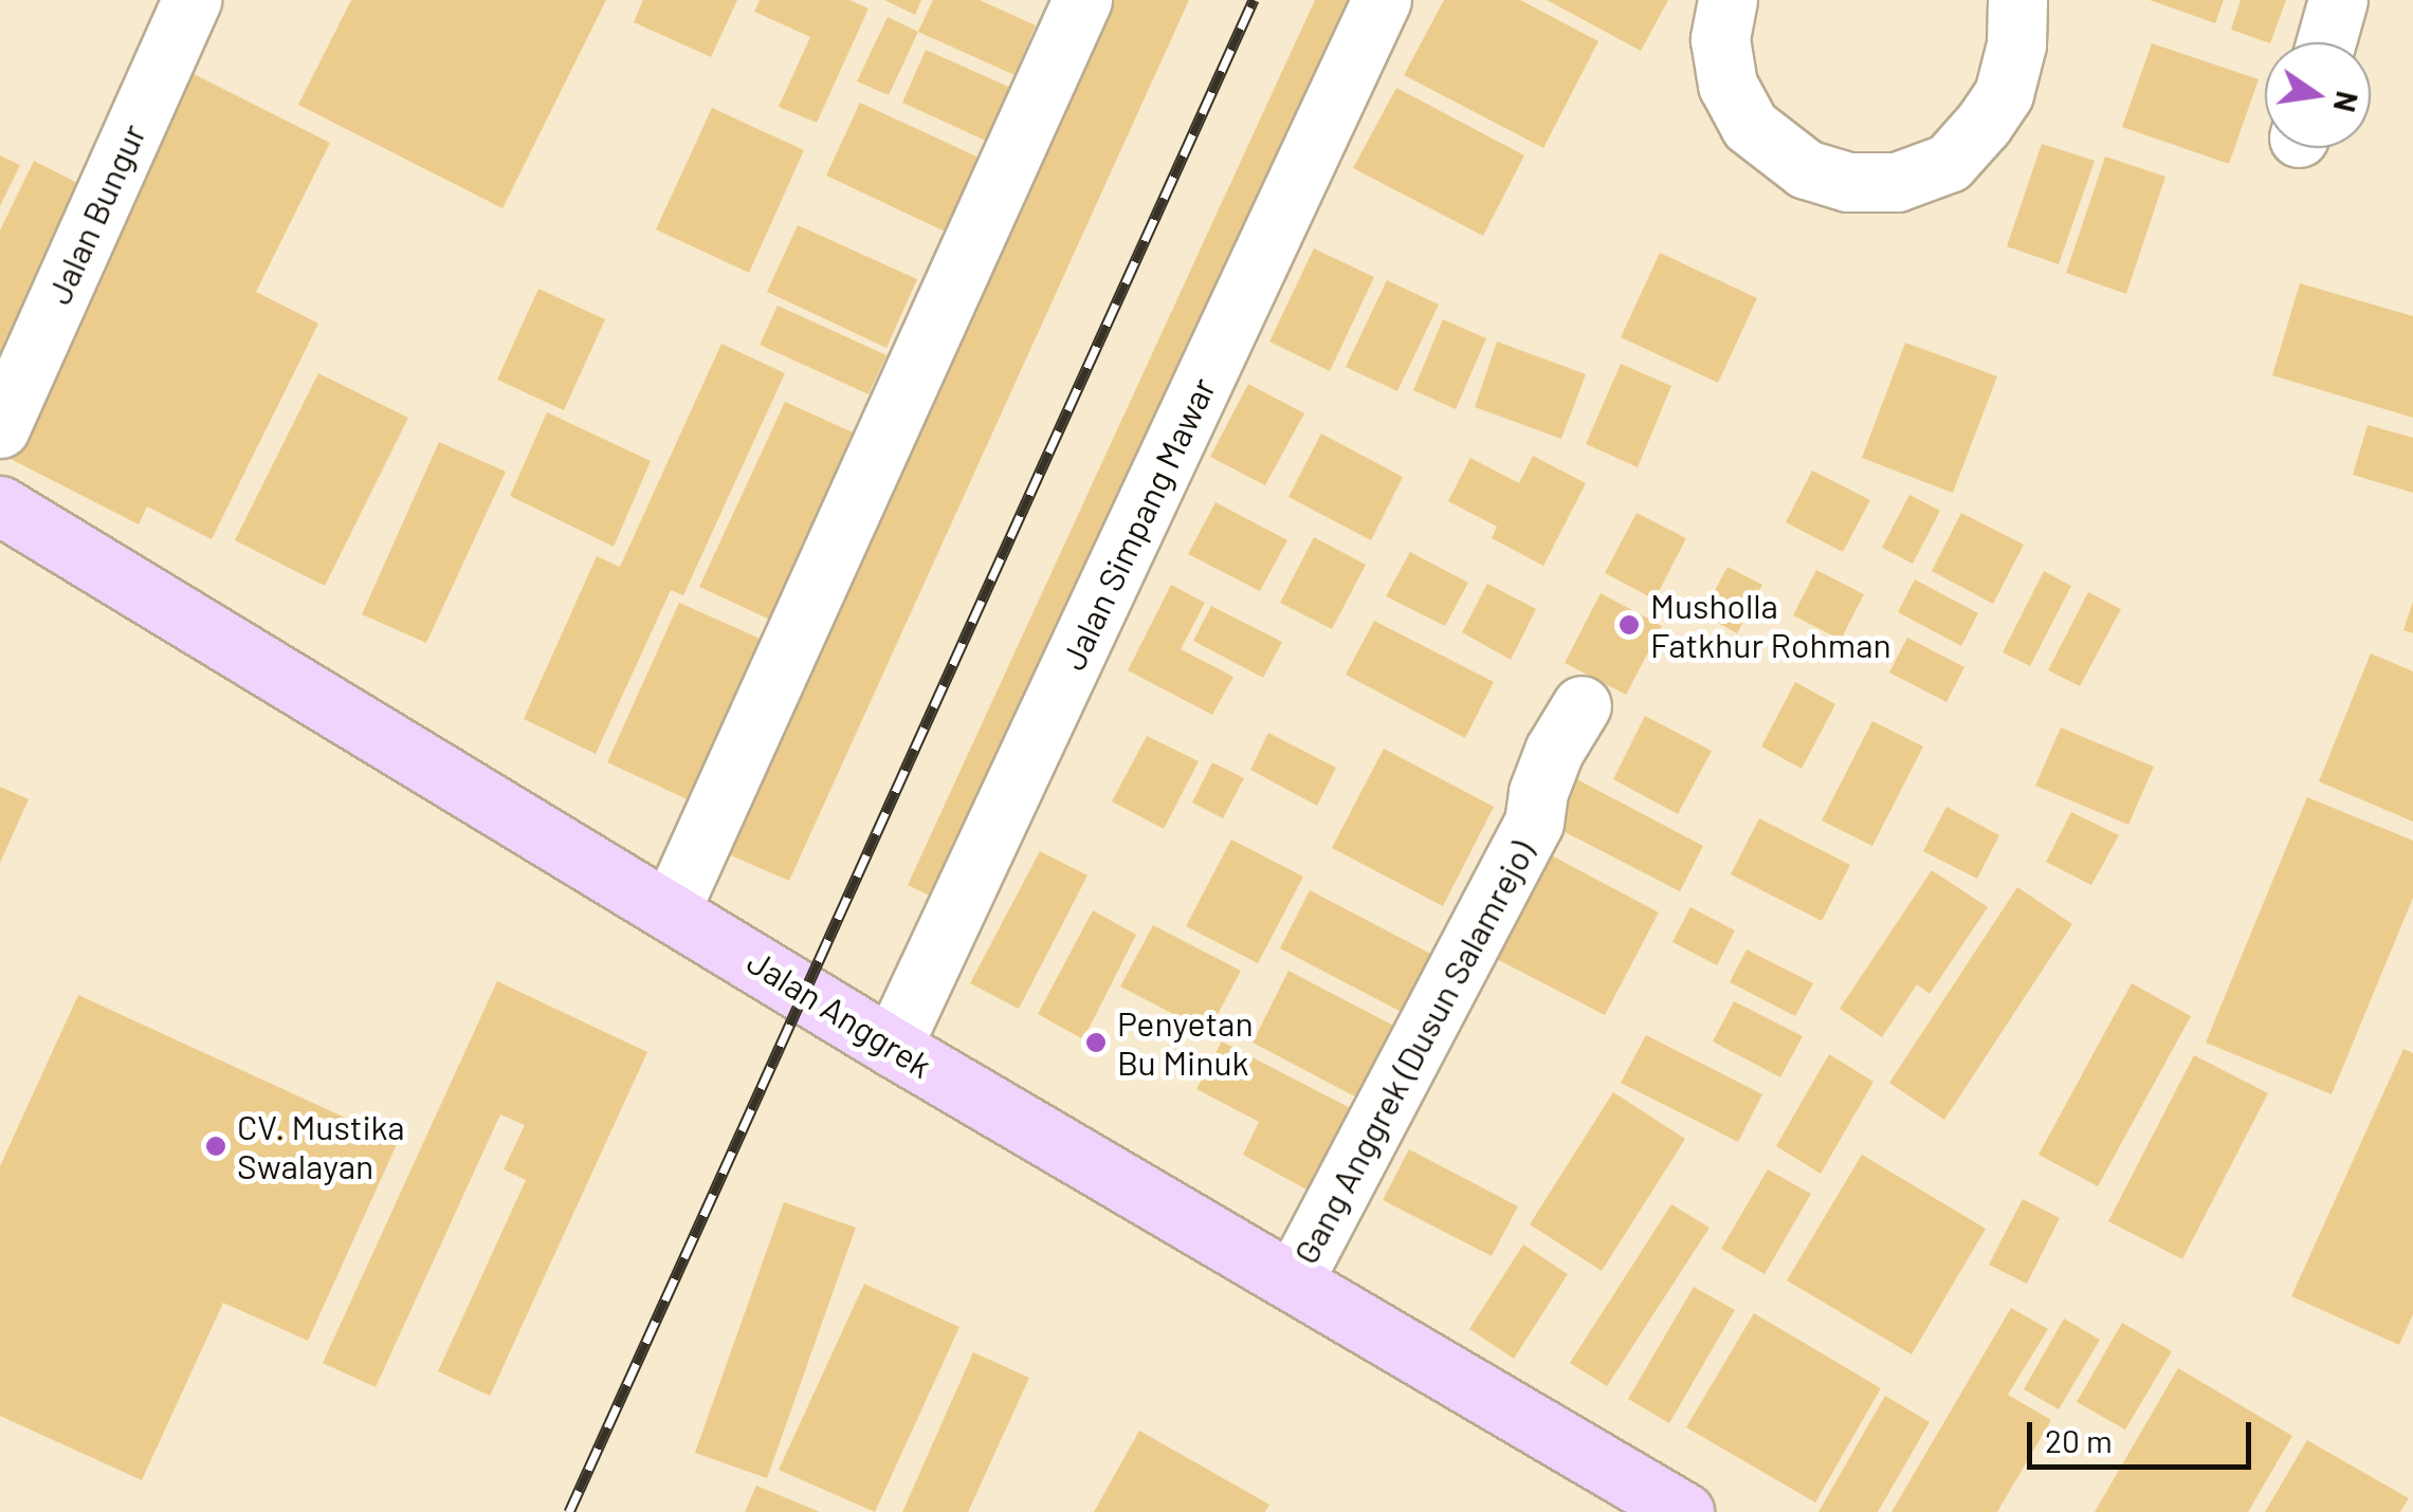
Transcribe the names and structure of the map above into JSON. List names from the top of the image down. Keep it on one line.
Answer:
{"streets":{"main road":["Jalan Anggrek"],"street":["Jalan Bungur","Jalan Simpang Mawar","Gang Anggrek (Dusun Salamrejo)"]},"crossings":[["Jalan Simpang Mawar","Jalan Anggrek"],["Jalan Anggrek","Gang Anggrek (Dusun Salamrejo)"]],"places":["Musholla Fatkhur Rohman","Penyetan Bu Minuk","CV. Mustika Swalayan"],"scale_bar":"20 m","north":"right"}
